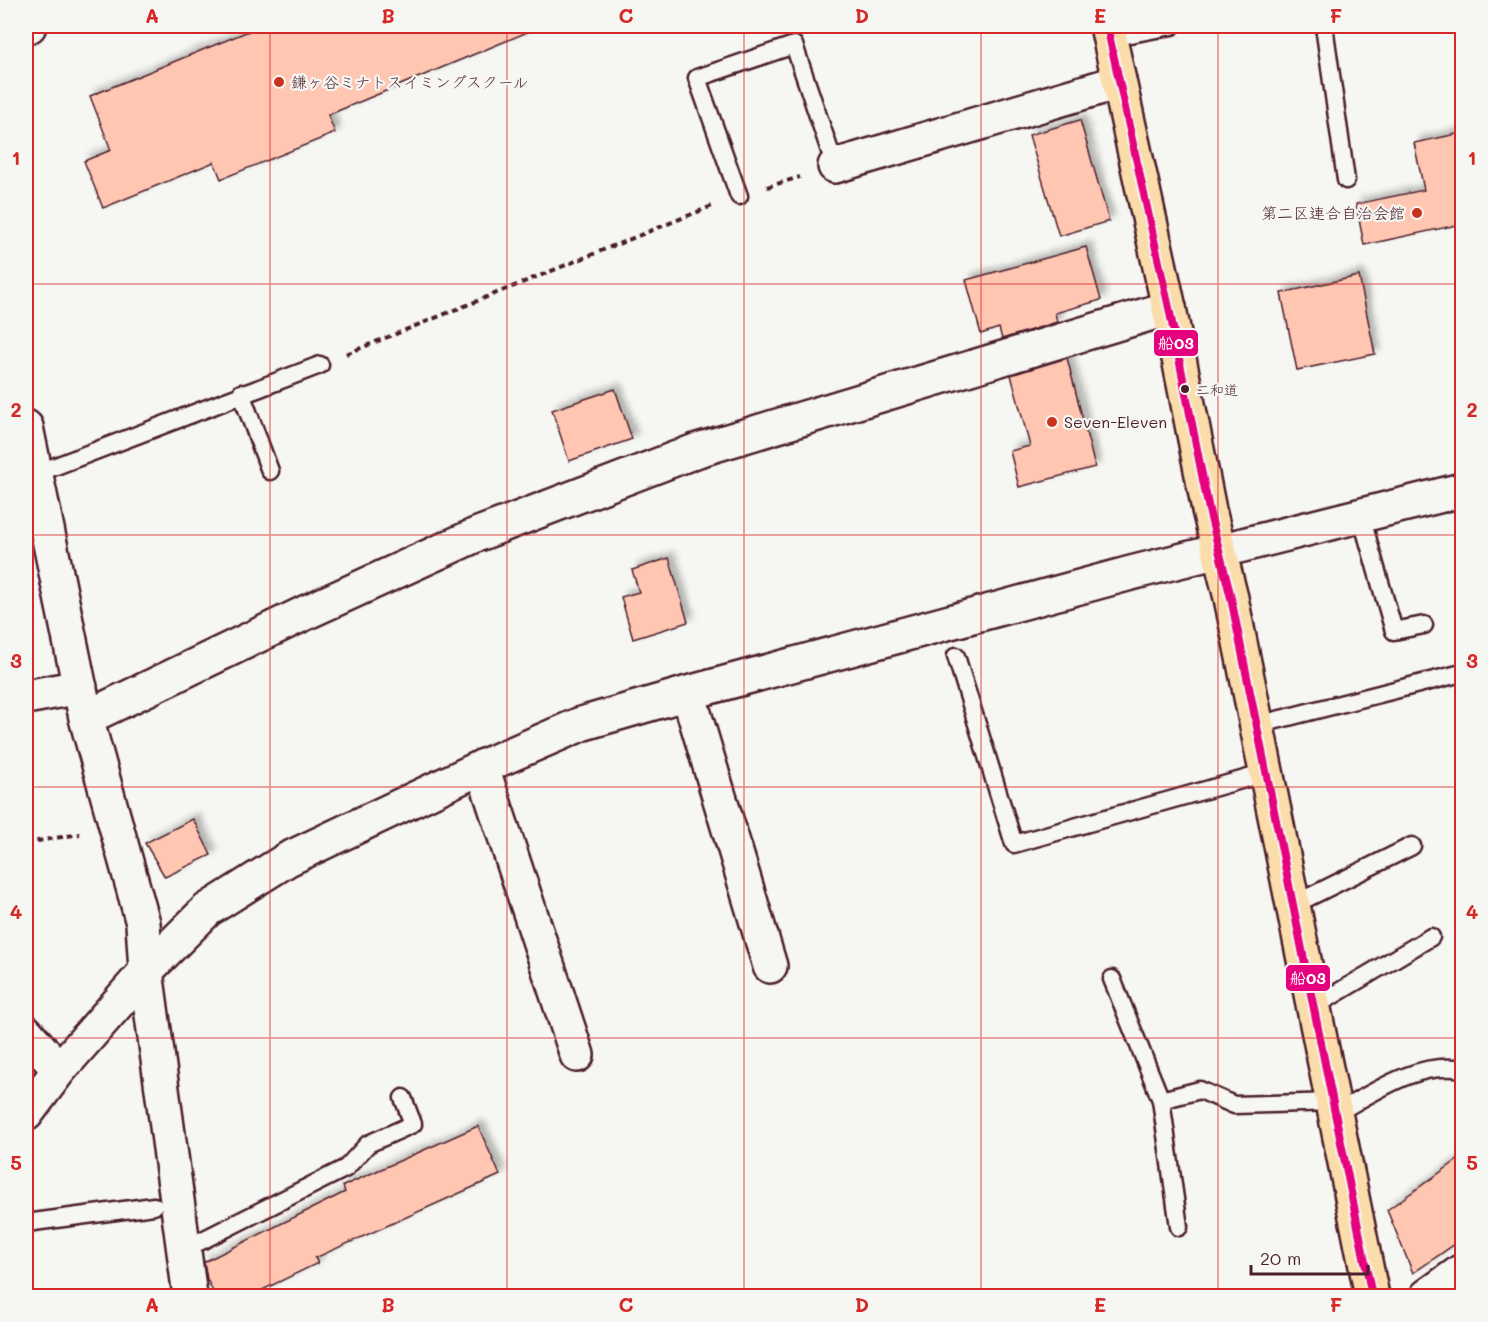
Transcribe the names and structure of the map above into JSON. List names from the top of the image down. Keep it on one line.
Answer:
{"places":["鎌ヶ谷ミナトスイミングスクール","第二区連合自治会館","二和道","Seven-Eleven"],"lines":["transit line 船03"],"scale_bar":"20 m","grid":{"columns":["A","B","C","D","E","F"],"rows":["1","2","3","4","5"]}}
